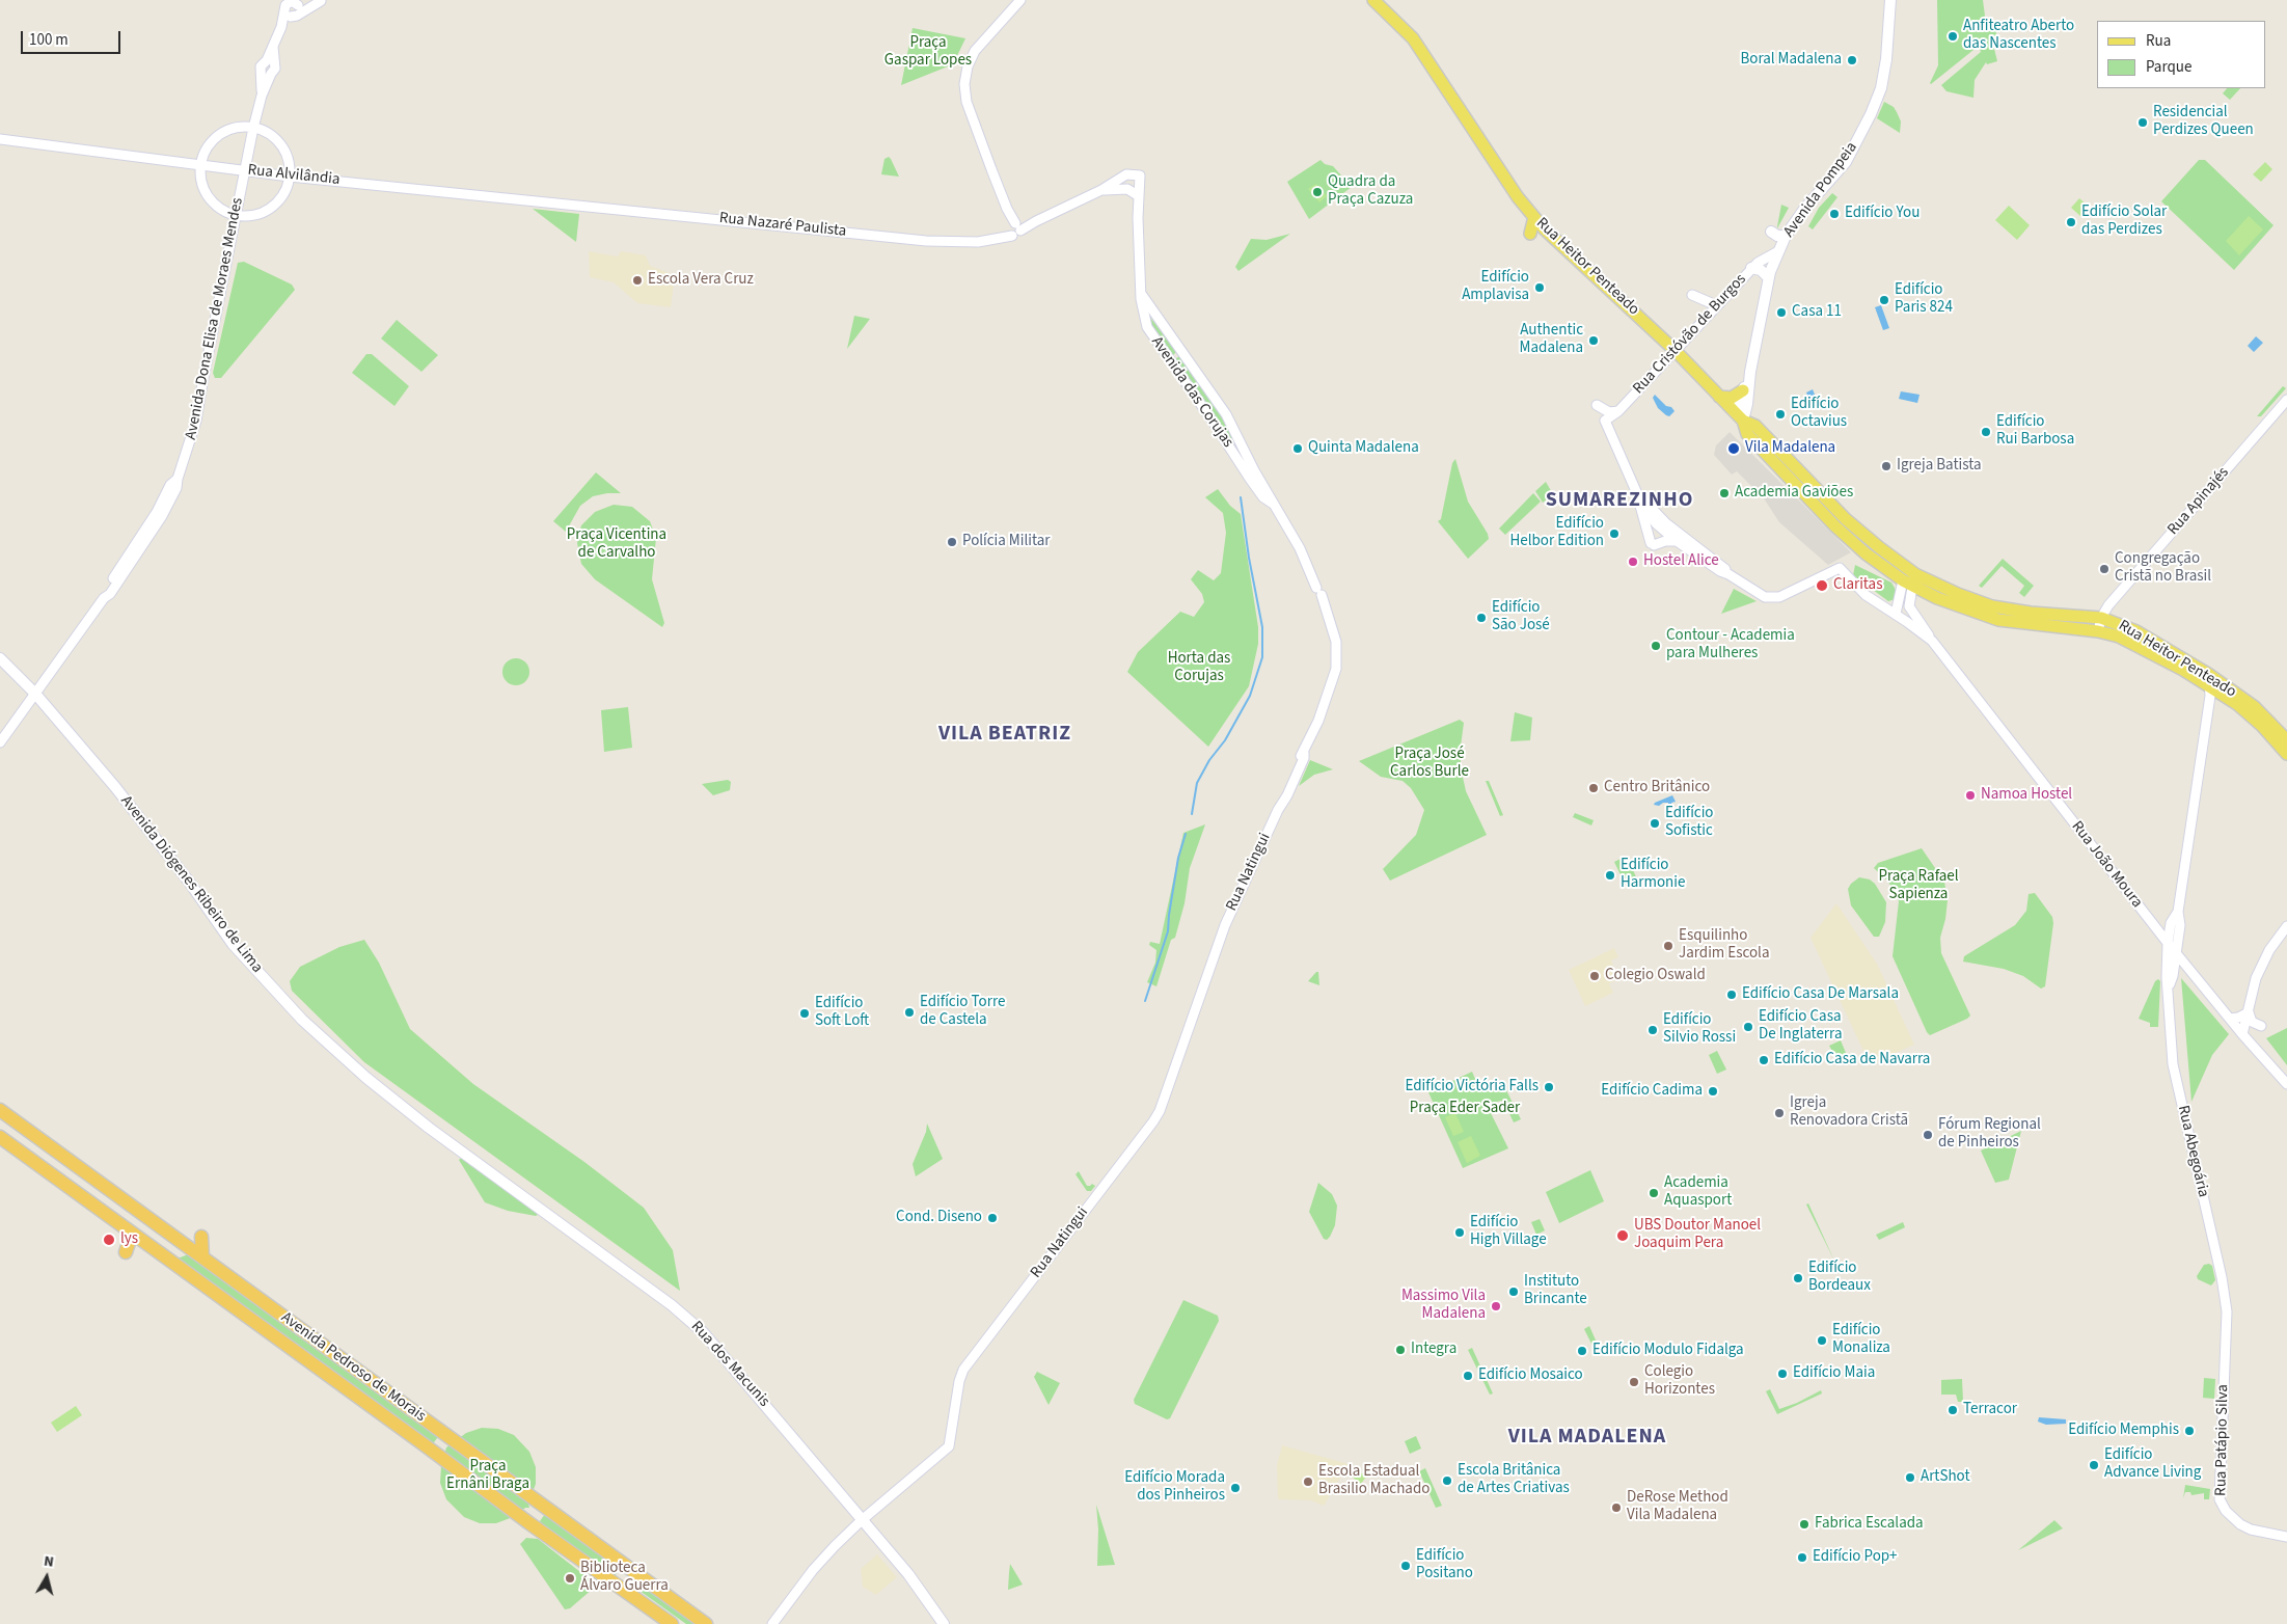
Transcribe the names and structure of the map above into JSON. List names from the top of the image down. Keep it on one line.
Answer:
{"streets":{"highway":["Avenida Pedroso de Morais"],"main road":["Avenida Pompeia","Rua Heitor Penteado","Avenida Diógenes Ribeiro de Lima","Rua dos Macunis"],"street":["Rua Alvilândia","Rua Nazaré Paulista","Avenida Dona Elisa de Moraes Mendes","Rua Cristóvão de Burgos","Avenida das Corujas","Rua Apinajés","Rua João Moura","Rua Natingui","Rua Abegoária","Rua Patápio Silva"]},"crossings":[["Rua Alvilândia","Rua Nazaré Paulista"],["Rua Alvilândia","Avenida Dona Elisa de Moraes Mendes"],["Avenida Pompeia","Rua Heitor Penteado"],["Avenida Pompeia","Rua Cristóvão de Burgos"],["Rua Heitor Penteado","Rua Cristóvão de Burgos"],["Rua Heitor Penteado","Rua Apinajés"],["Rua Heitor Penteado","Rua João Moura"],["Rua Heitor Penteado","Rua Abegoária"],["Avenida Dona Elisa de Moraes Mendes","Avenida Diógenes Ribeiro de Lima"],["Avenida das Corujas","Rua Natingui"],["Rua João Moura","Rua Abegoária"],["Rua Natingui","Rua dos Macunis"],["Avenida Diógenes Ribeiro de Lima","Rua dos Macunis"],["Rua Abegoária","Rua Patápio Silva"]],"districts":["SUMAREZINHO","VILA BEATRIZ","VILA MADALENA"],"parks":["Praça Gaspar Lopes","Praça Vicentina de Carvalho","Horta das Corujas","Praça José Carlos Burle","Praça Rafael Sapienza","Praça Eder Sader","Praça Ernâni Braga"],"places":["Anfiteatro Aberto das Nascentes","Boral Madalena","Residencial Perdizes Queen","Quadra da Praça Cazuza","Edifício You","Edifício Solar das Perdizes","Escola Vera Cruz","Edifício Amplavisa","Edifício Paris 824","Casa 11","Authentic Madalena","Edifício Octavius","Edifício Rui Barbosa","Quinta Madalena","Vila Madalena","Igreja Batista","Academia Gaviões","Edifício Helbor Edition","Polícia Militar","Hostel Alice","Congregação Cristã no Brasil","Claritas","Edifício São José","Contour - Academia para Mulheres","Centro Britânico","Namoa Hostel","Edifício Sofistic","Edifício Harmonie","Esquilinho Jardim Escola","Colegio Oswald","Edifício Casa De Marsala","Edifício Torre de Castela","Edifício Soft Loft","Edifício Casa De Inglaterra","Edifício Silvio Rossi","Edifício Casa de Navarra","Edifício Victória Falls","Edifício Cadima","Igreja Renovadora Cristã","Fórum Regional de Pinheiros","Academia Aquasport","Cond. Diseno","Edifício High Village","UBS Doutor Manoel Joaquim Pera","lys","Edifício Bordeaux","Instituto Brincante","Massimo Vila Madalena","Edifício Monaliza","Integra","Edifício Modulo Fidalga","Edifício Maia","Edifício Mosaico","Colegio Horizontes","Terracor","Edifício Memphis","Edifício Advance Living","ArtShot","Escola Britânica de Artes Criativas","Escola Estadual Brasilio Machado","Edifício Morada dos Pinheiros","DeRose Method Vila Madalena","Fabrica Escalada","Edifício Pop+","Edifício Positano","Biblioteca Álvaro Guerra"],"legend":["Rua","Parque"],"scale_bar":"100 m","north":"top"}
